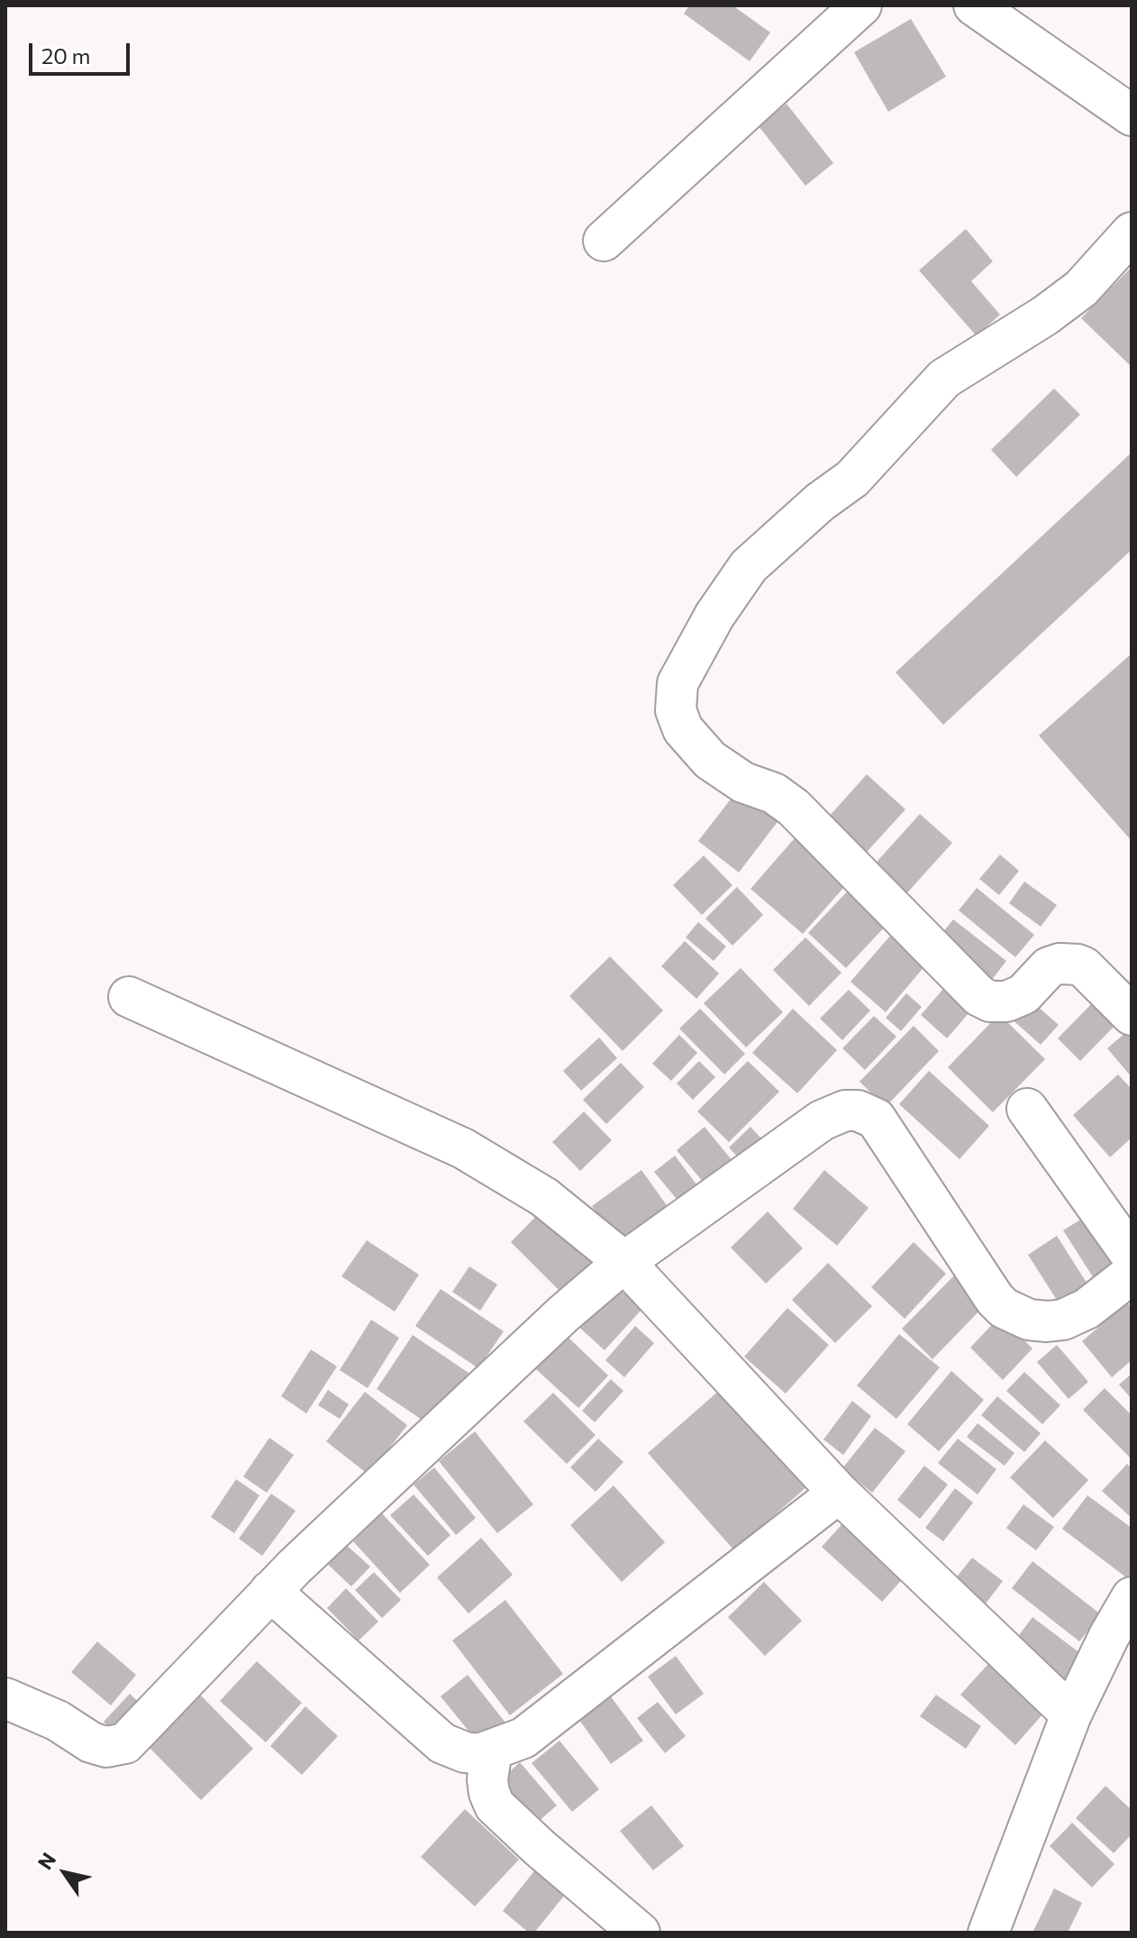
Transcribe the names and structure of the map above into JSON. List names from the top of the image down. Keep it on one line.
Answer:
{"scale_bar":"20 m","north":"top left"}
